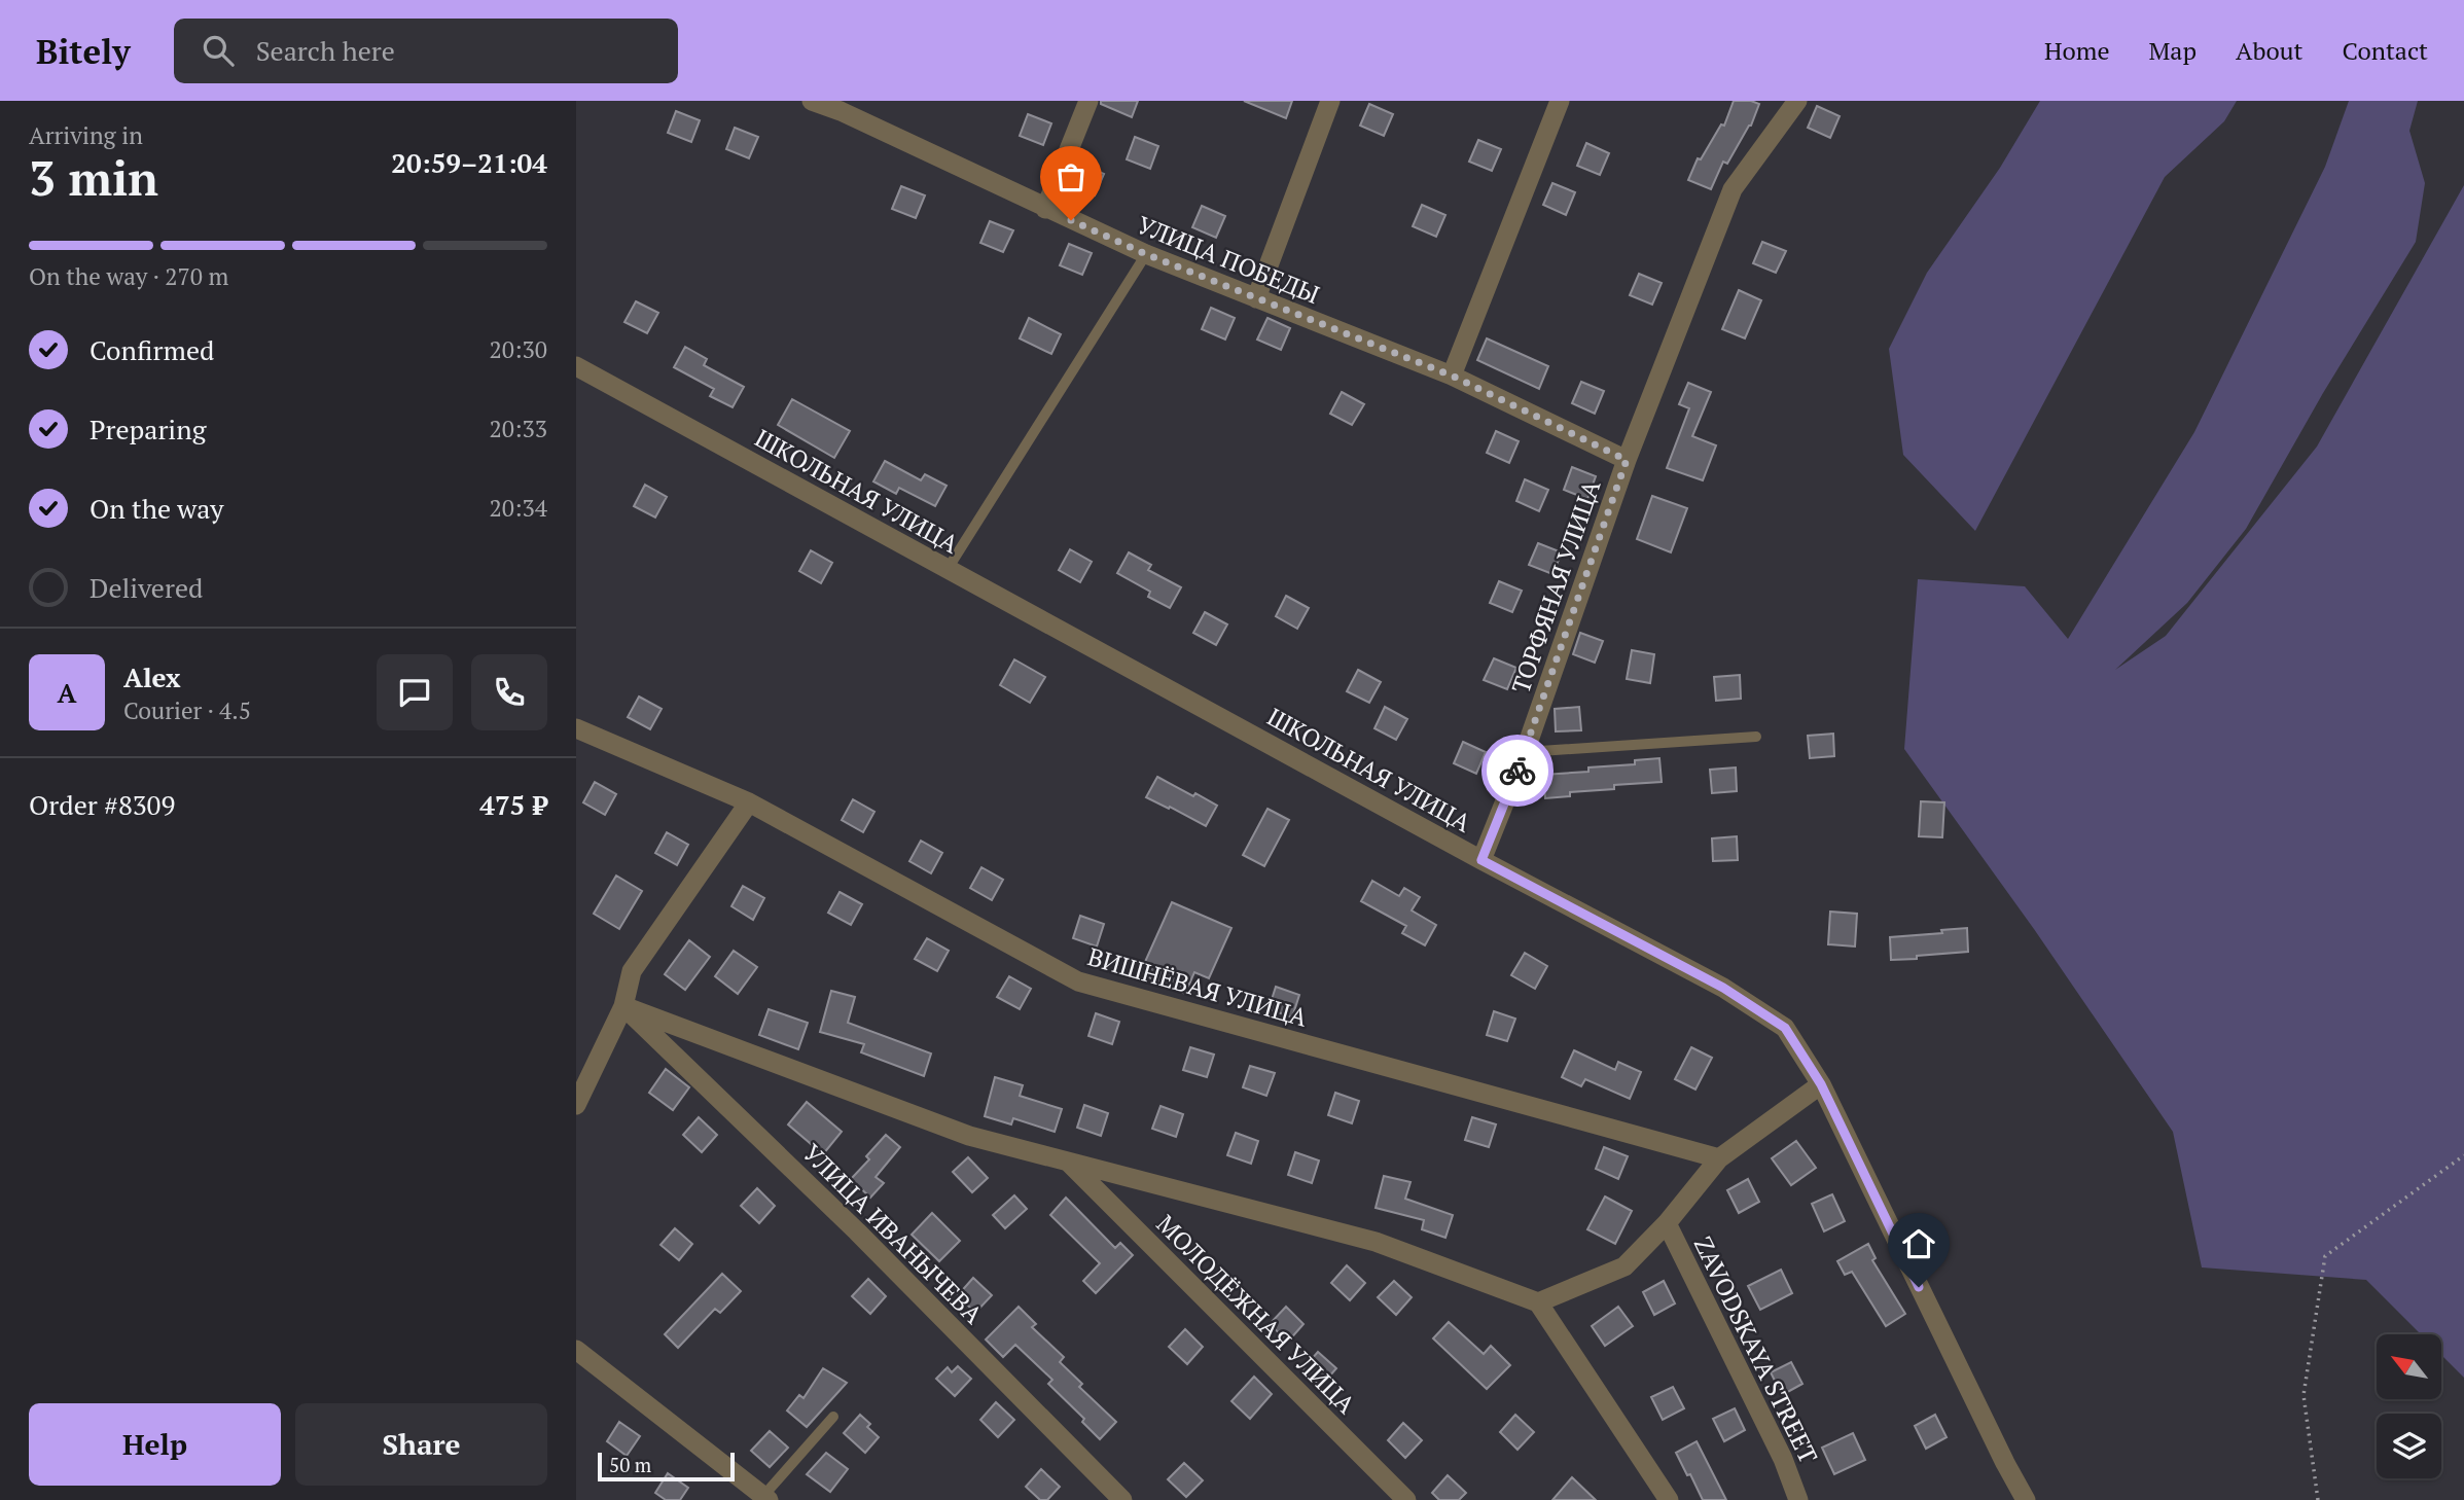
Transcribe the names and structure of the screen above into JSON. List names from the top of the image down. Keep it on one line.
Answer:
{"streets":{"street":["УЛИЦА ПОБЕДЫ","ШКОЛЬНАЯ УЛИЦА","ТОРФЯНАЯ УЛИЦА","ВИШНЁВАЯ УЛИЦА","УЛИЦА ИВАНЫЧЕВА","МОЛОДЁЖНАЯ УЛИЦА","ZAVODSKAYA STREET"]},"crossings":[["УЛИЦА ПОБЕДЫ","ТОРФЯНАЯ УЛИЦА"],["ШКОЛЬНАЯ УЛИЦА","ТОРФЯНАЯ УЛИЦА"]],"scale_bar":"50 m","north":"top left","page":{"header":"Bitely","search":"Search here","nav":["Home","Map","About","Contact"],"heading":["3 min","Arriving in","20:59–21:04"],"panel":["Alex","Courier · 4.5","Order #8309","475 ₽"],"bar":"On the way · 270 m","list":[["Confirmed","20:30"],["Preparing","20:33"],["On the way","20:34"],"Delivered"],"round":"A","buttons":["Help","Share"],"scale":"50 m"}}
